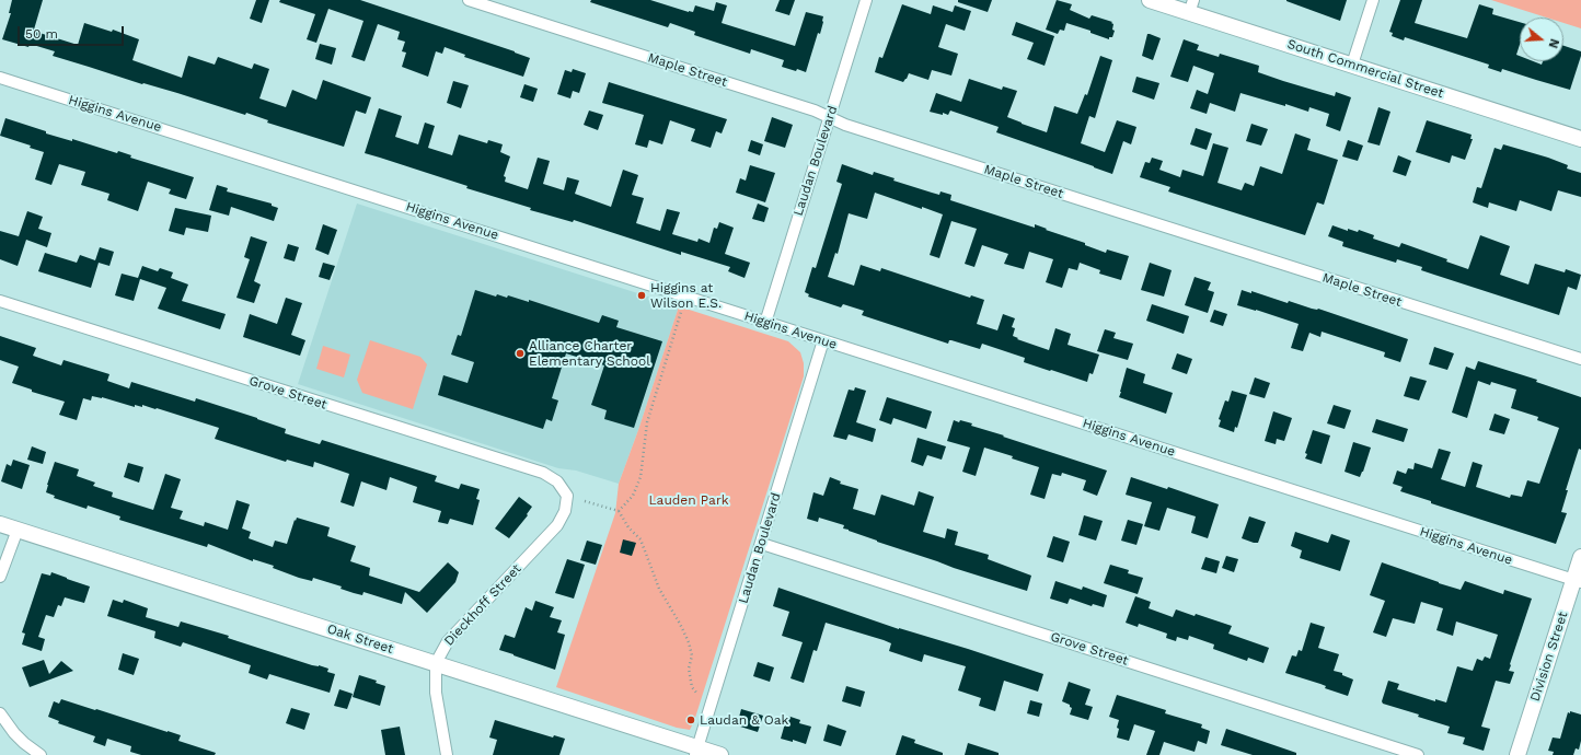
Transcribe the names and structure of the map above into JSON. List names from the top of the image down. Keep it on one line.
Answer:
{"streets":{"street":["South Commercial Street","Maple Street","Higgins Avenue","Laudan Boulevard","Grove Street","Dieckhoff Street","Oak Street","Division Street"]},"crossings":[["Maple Street","Laudan Boulevard"],["Higgins Avenue","Laudan Boulevard"],["Higgins Avenue","Division Street"],["Laudan Boulevard","Grove Street"],["Laudan Boulevard","Oak Street"],["Grove Street","Dieckhoff Street"],["Dieckhoff Street","Oak Street"]],"parks":["Lauden Park"],"places":["Higgins at Wilson E.S.","Alliance Charter Elementary School","Laudan & Oak"],"scale_bar":"50 m","north":"right"}
